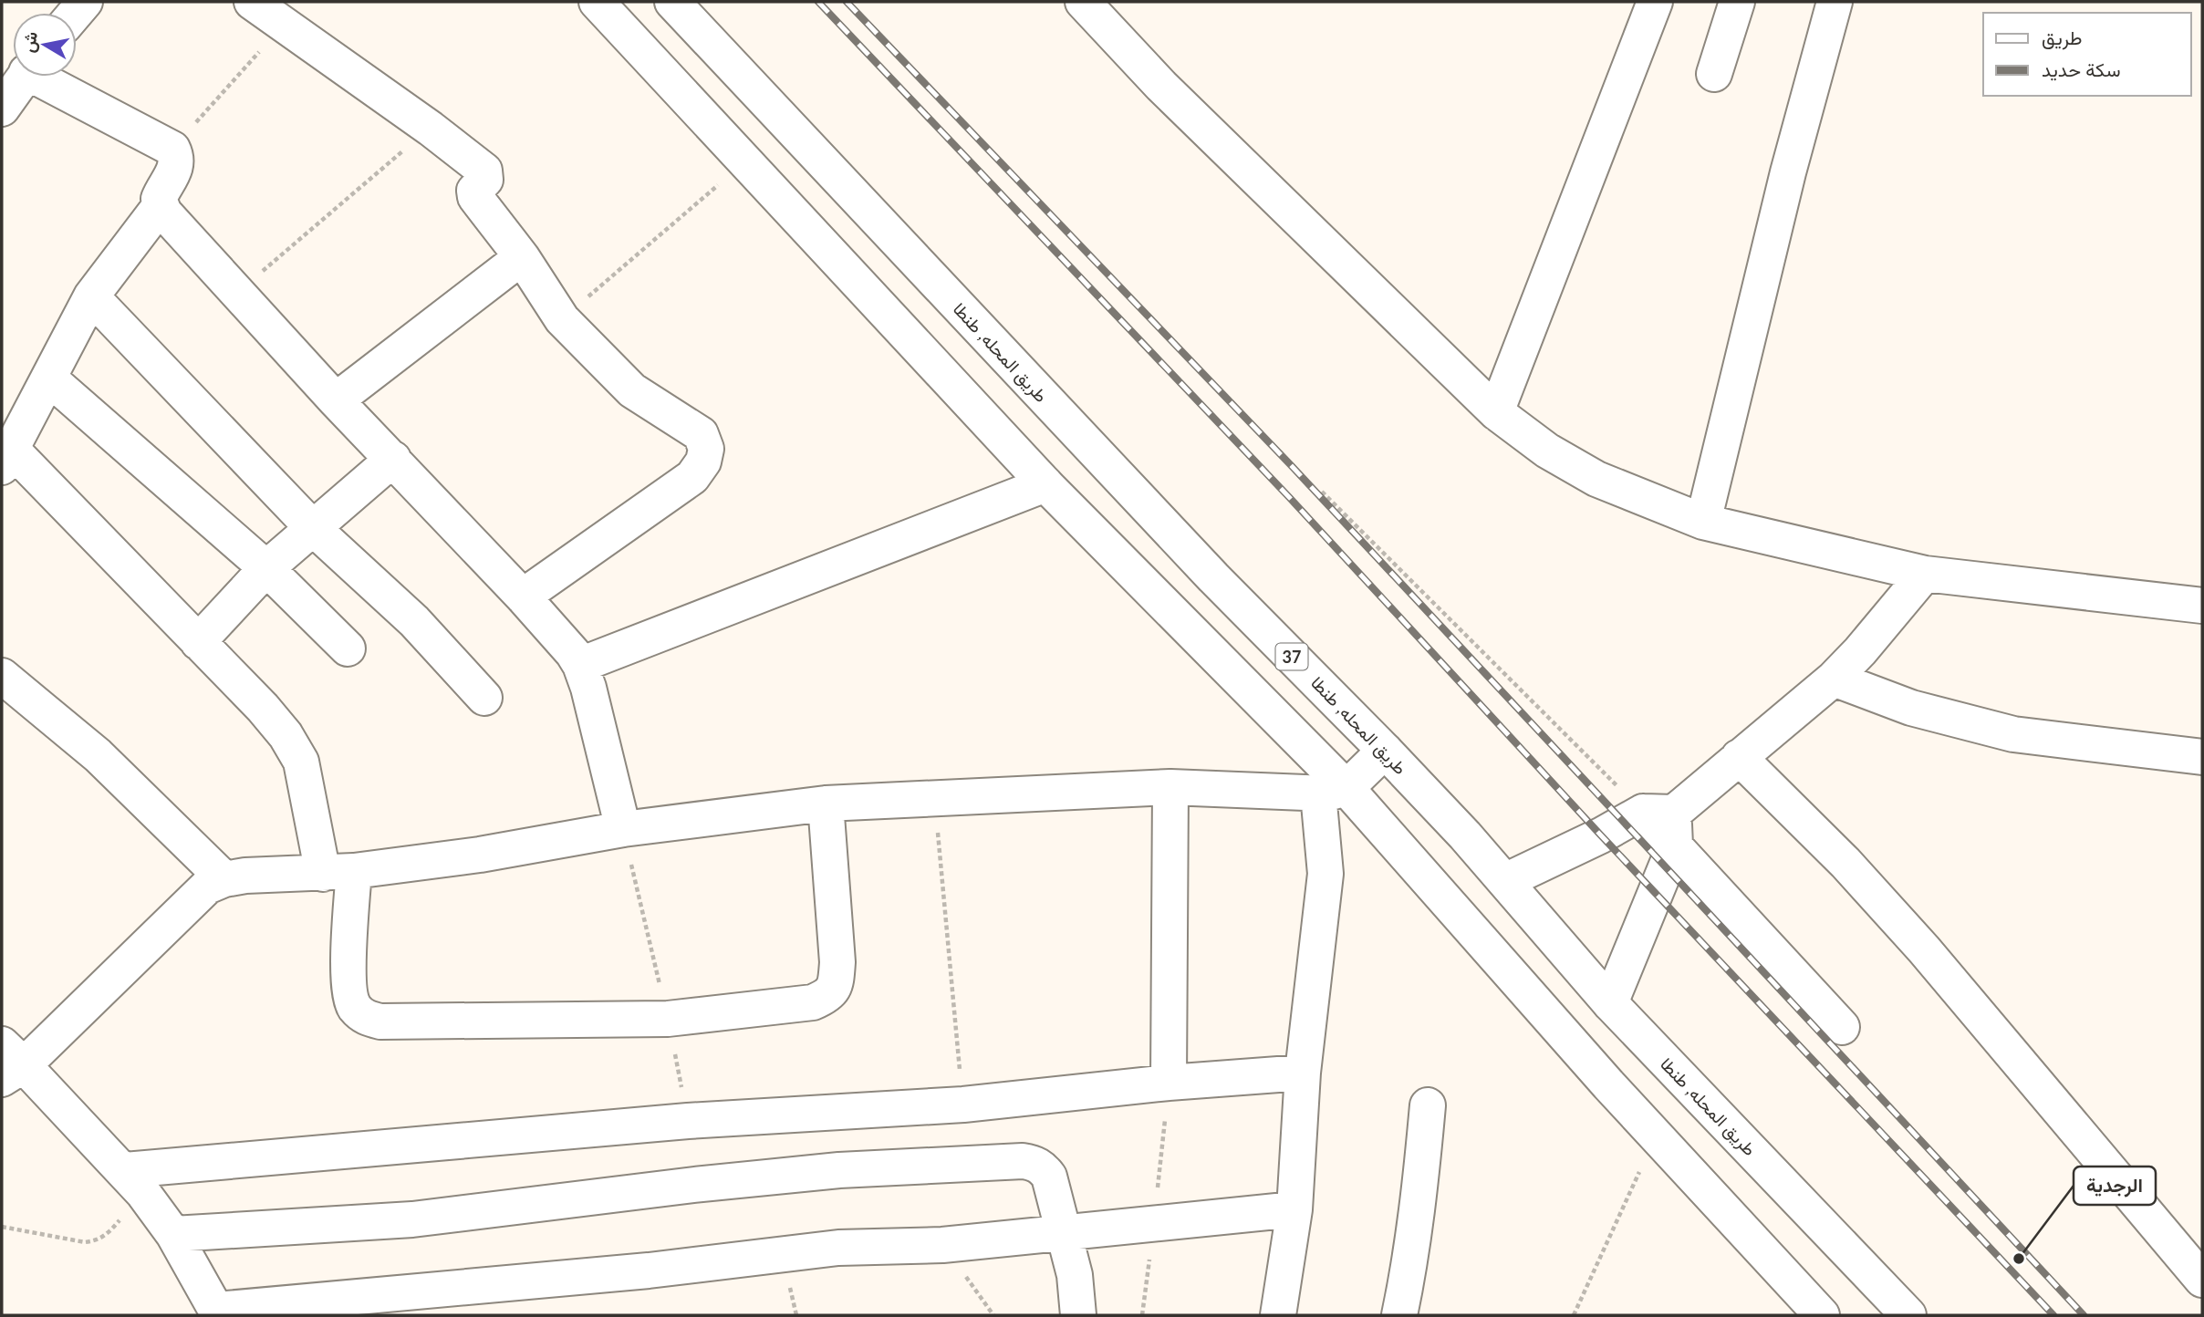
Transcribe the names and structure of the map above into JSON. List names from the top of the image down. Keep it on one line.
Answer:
{"streets":{"main road":["طريق المحله, طنطا","37"]},"places":["الرجدية"],"legend":["طريق","سكة حديد"],"north":"left"}
